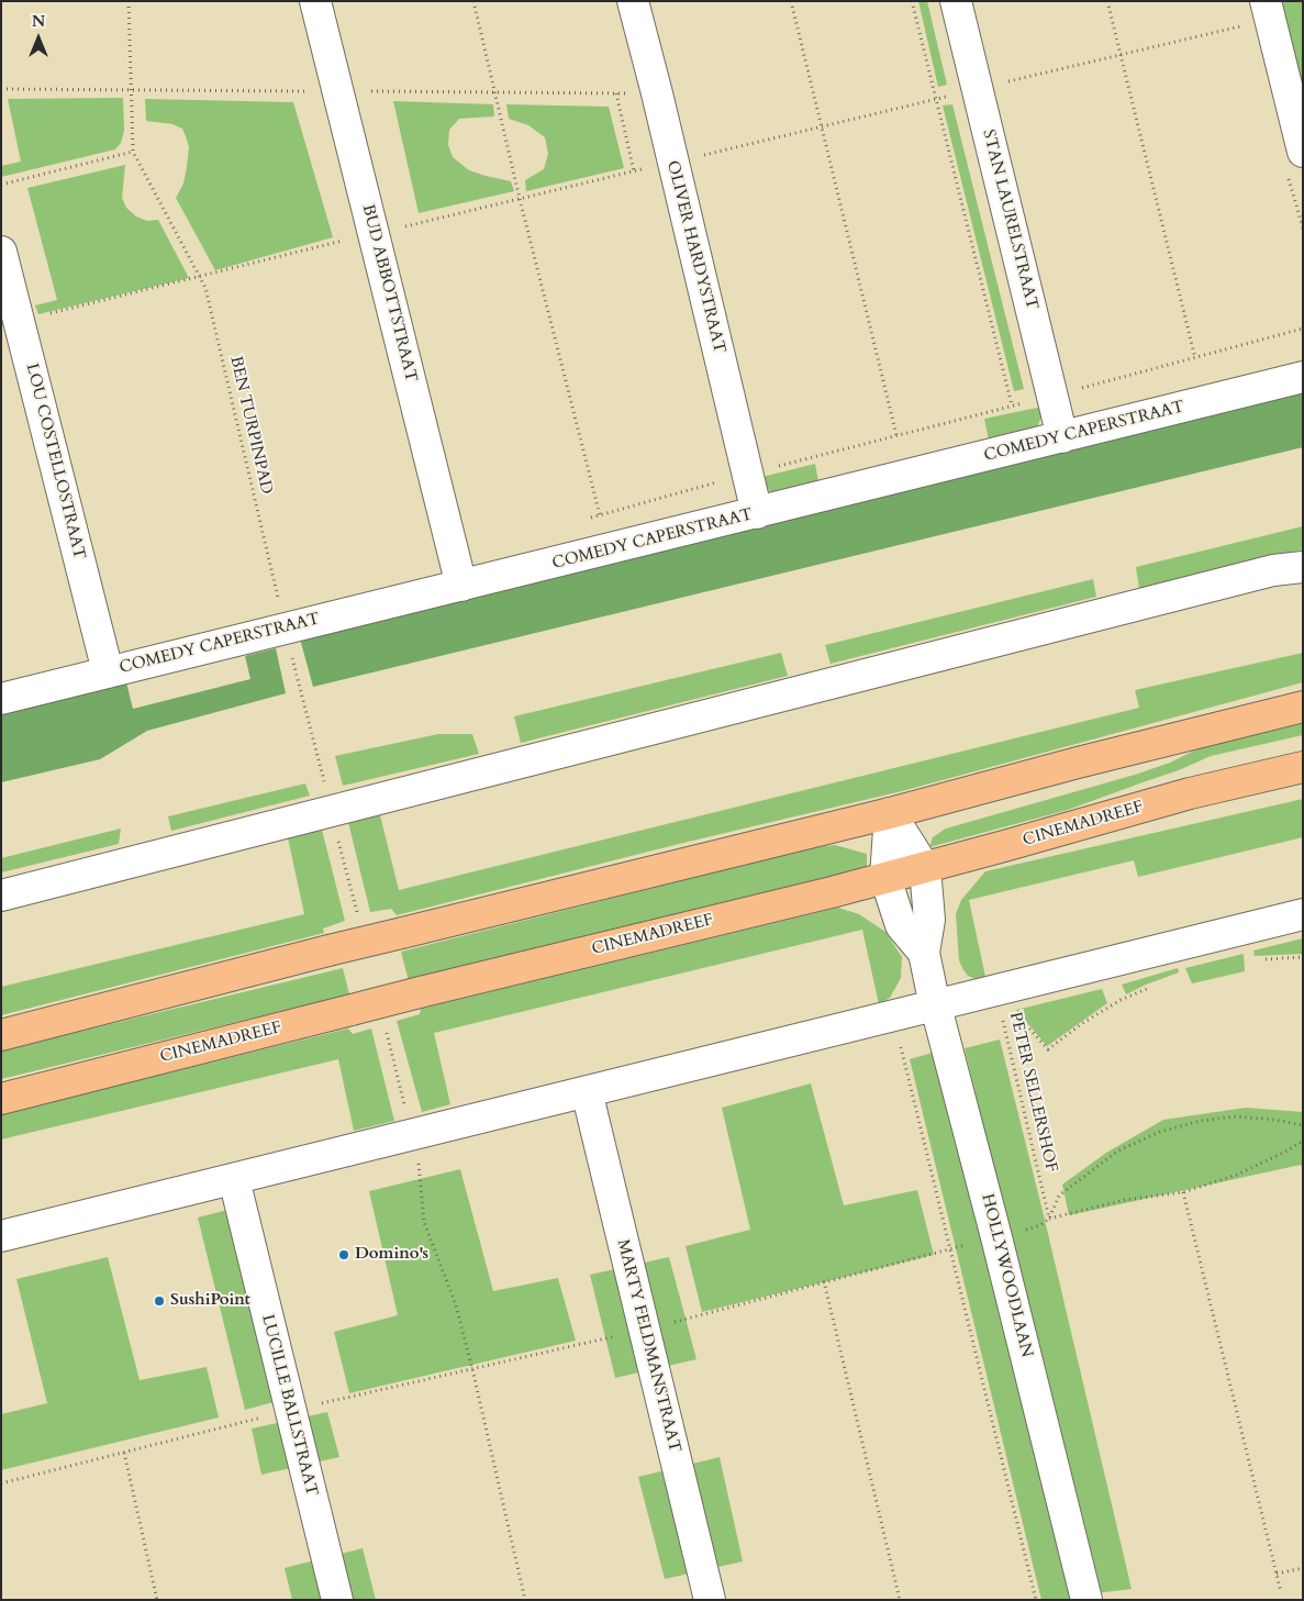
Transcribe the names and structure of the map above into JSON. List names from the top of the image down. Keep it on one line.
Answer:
{"streets":{"main road":["CINEMADREEF"],"street":["STAN LAURELSTRAAT","OLIVER HARDYSTRAAT","BUD ABBOTTSTRAAT","COMEDY CAPERSTRAAT","LOU COSTELLOSTRAAT","HOLLYWOODLAAN","MARTY FELDMANSTRAAT","LUCILLE BALLSTRAAT"],"path":["BEN TURPINPAD","PETER SELLERSHOF"]},"crossings":[["STAN LAURELSTRAAT","COMEDY CAPERSTRAAT"],["OLIVER HARDYSTRAAT","COMEDY CAPERSTRAAT"],["BUD ABBOTTSTRAAT","COMEDY CAPERSTRAAT"],["BEN TURPINPAD","COMEDY CAPERSTRAAT"],["COMEDY CAPERSTRAAT","LOU COSTELLOSTRAAT"],["CINEMADREEF","HOLLYWOODLAAN"]],"places":["Domino's","SushiPoint"],"north":"top"}
